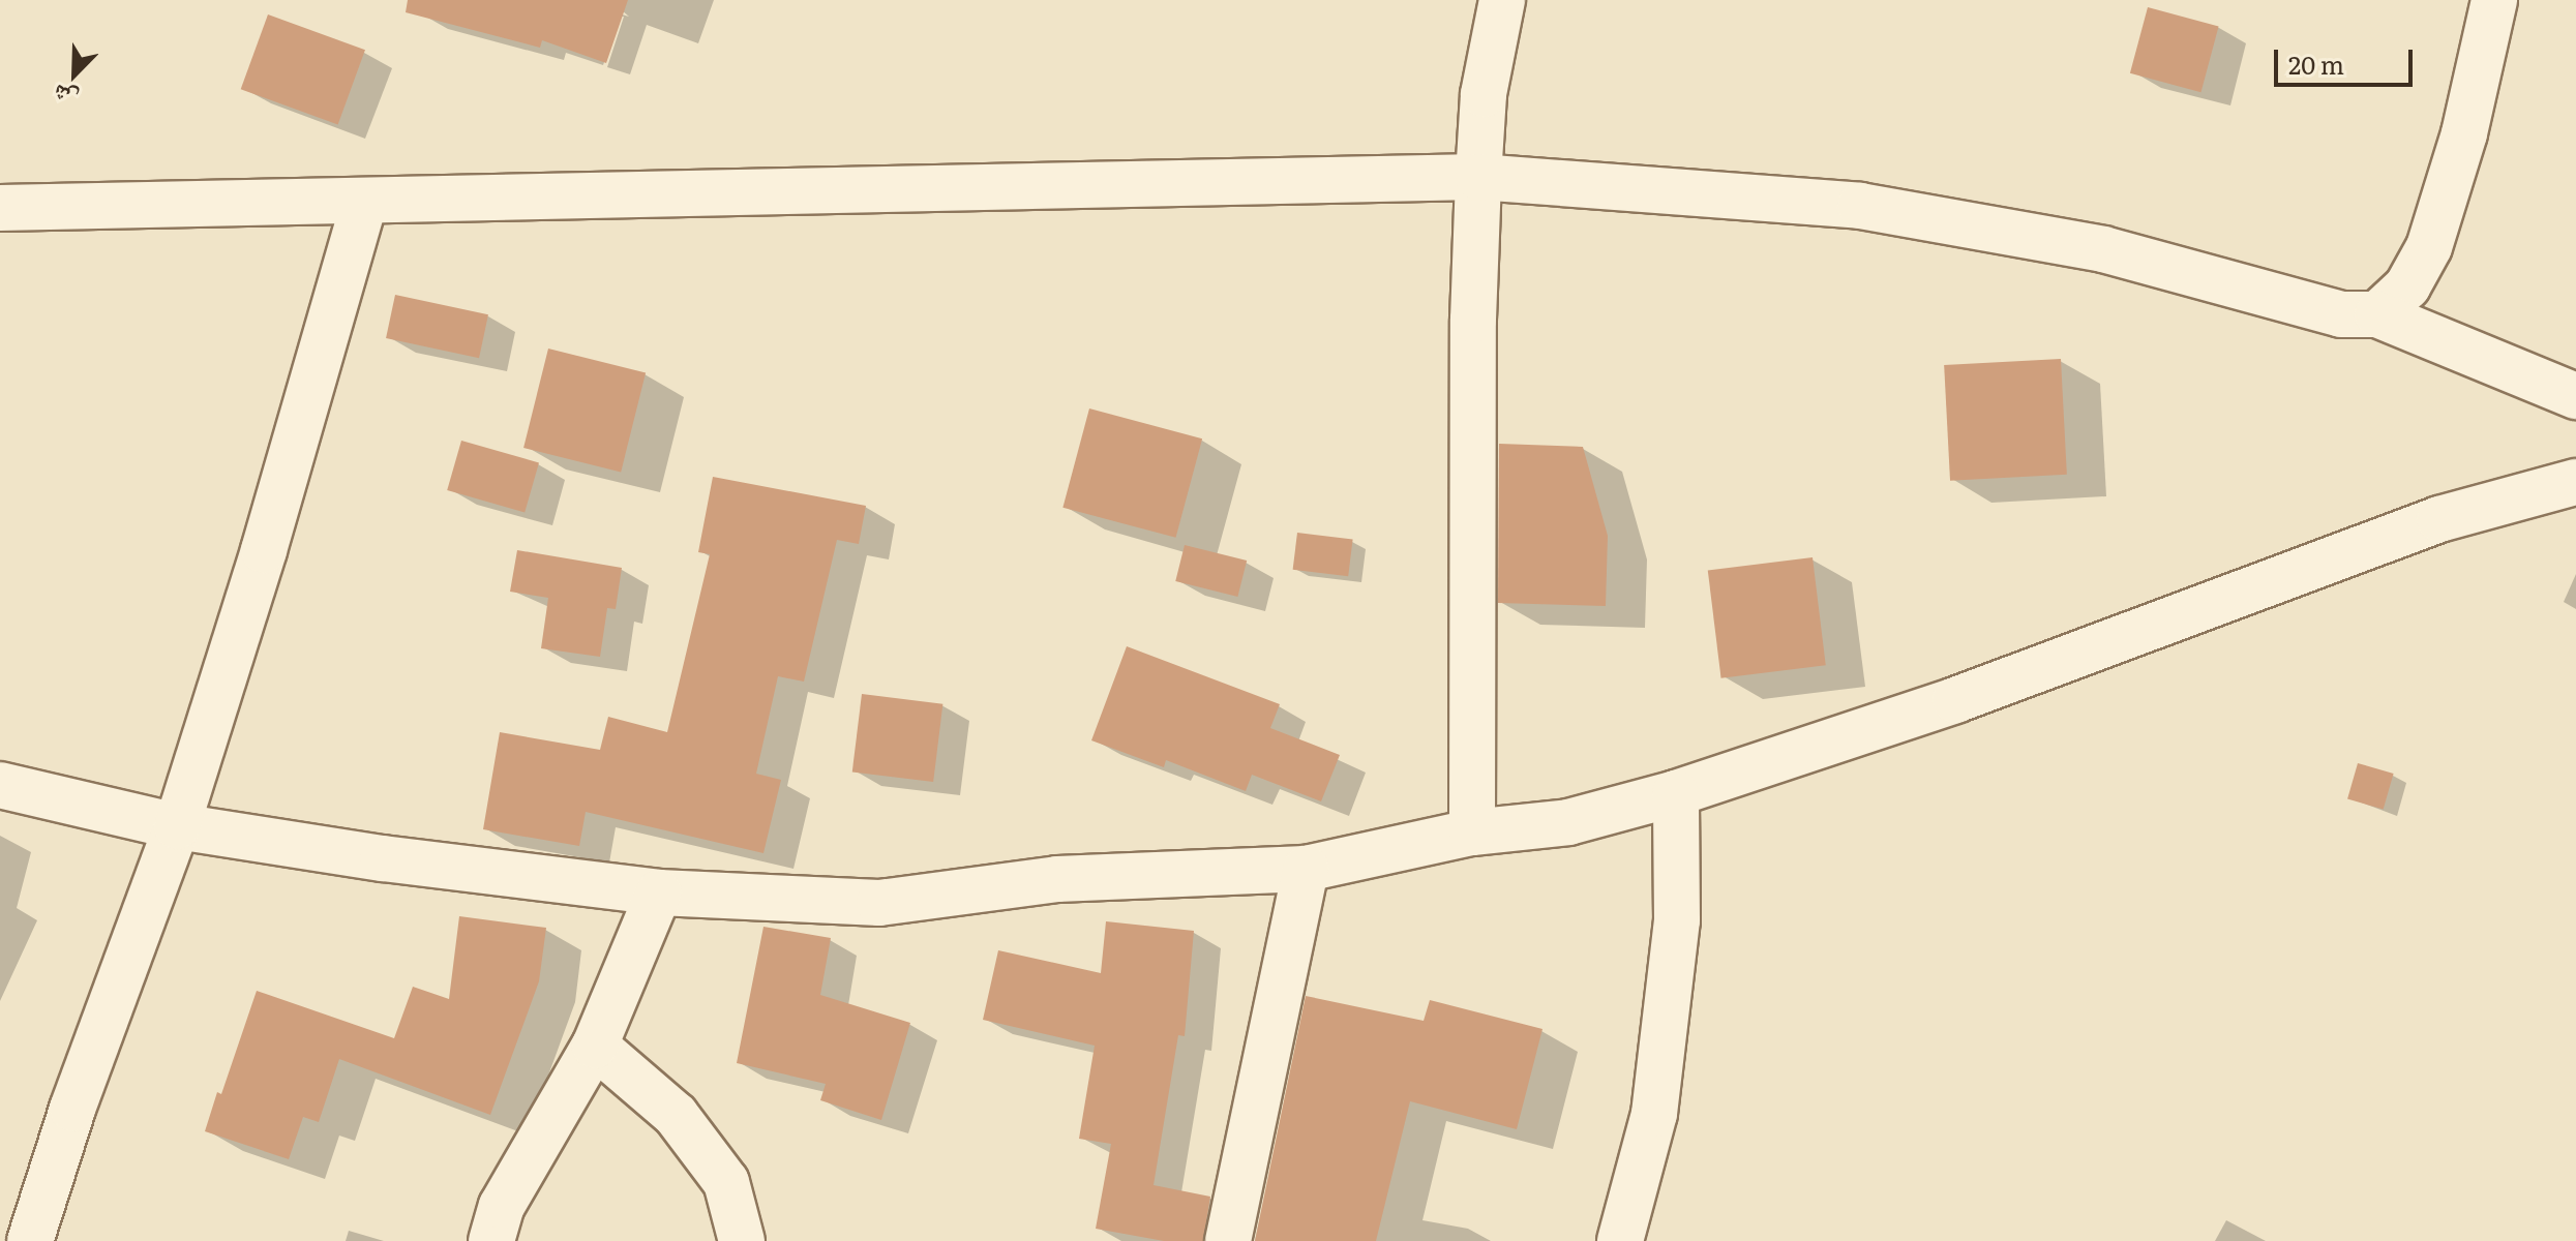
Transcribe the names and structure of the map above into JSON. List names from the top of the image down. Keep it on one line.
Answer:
{"scale_bar":"20 m","north":"bottom left"}
